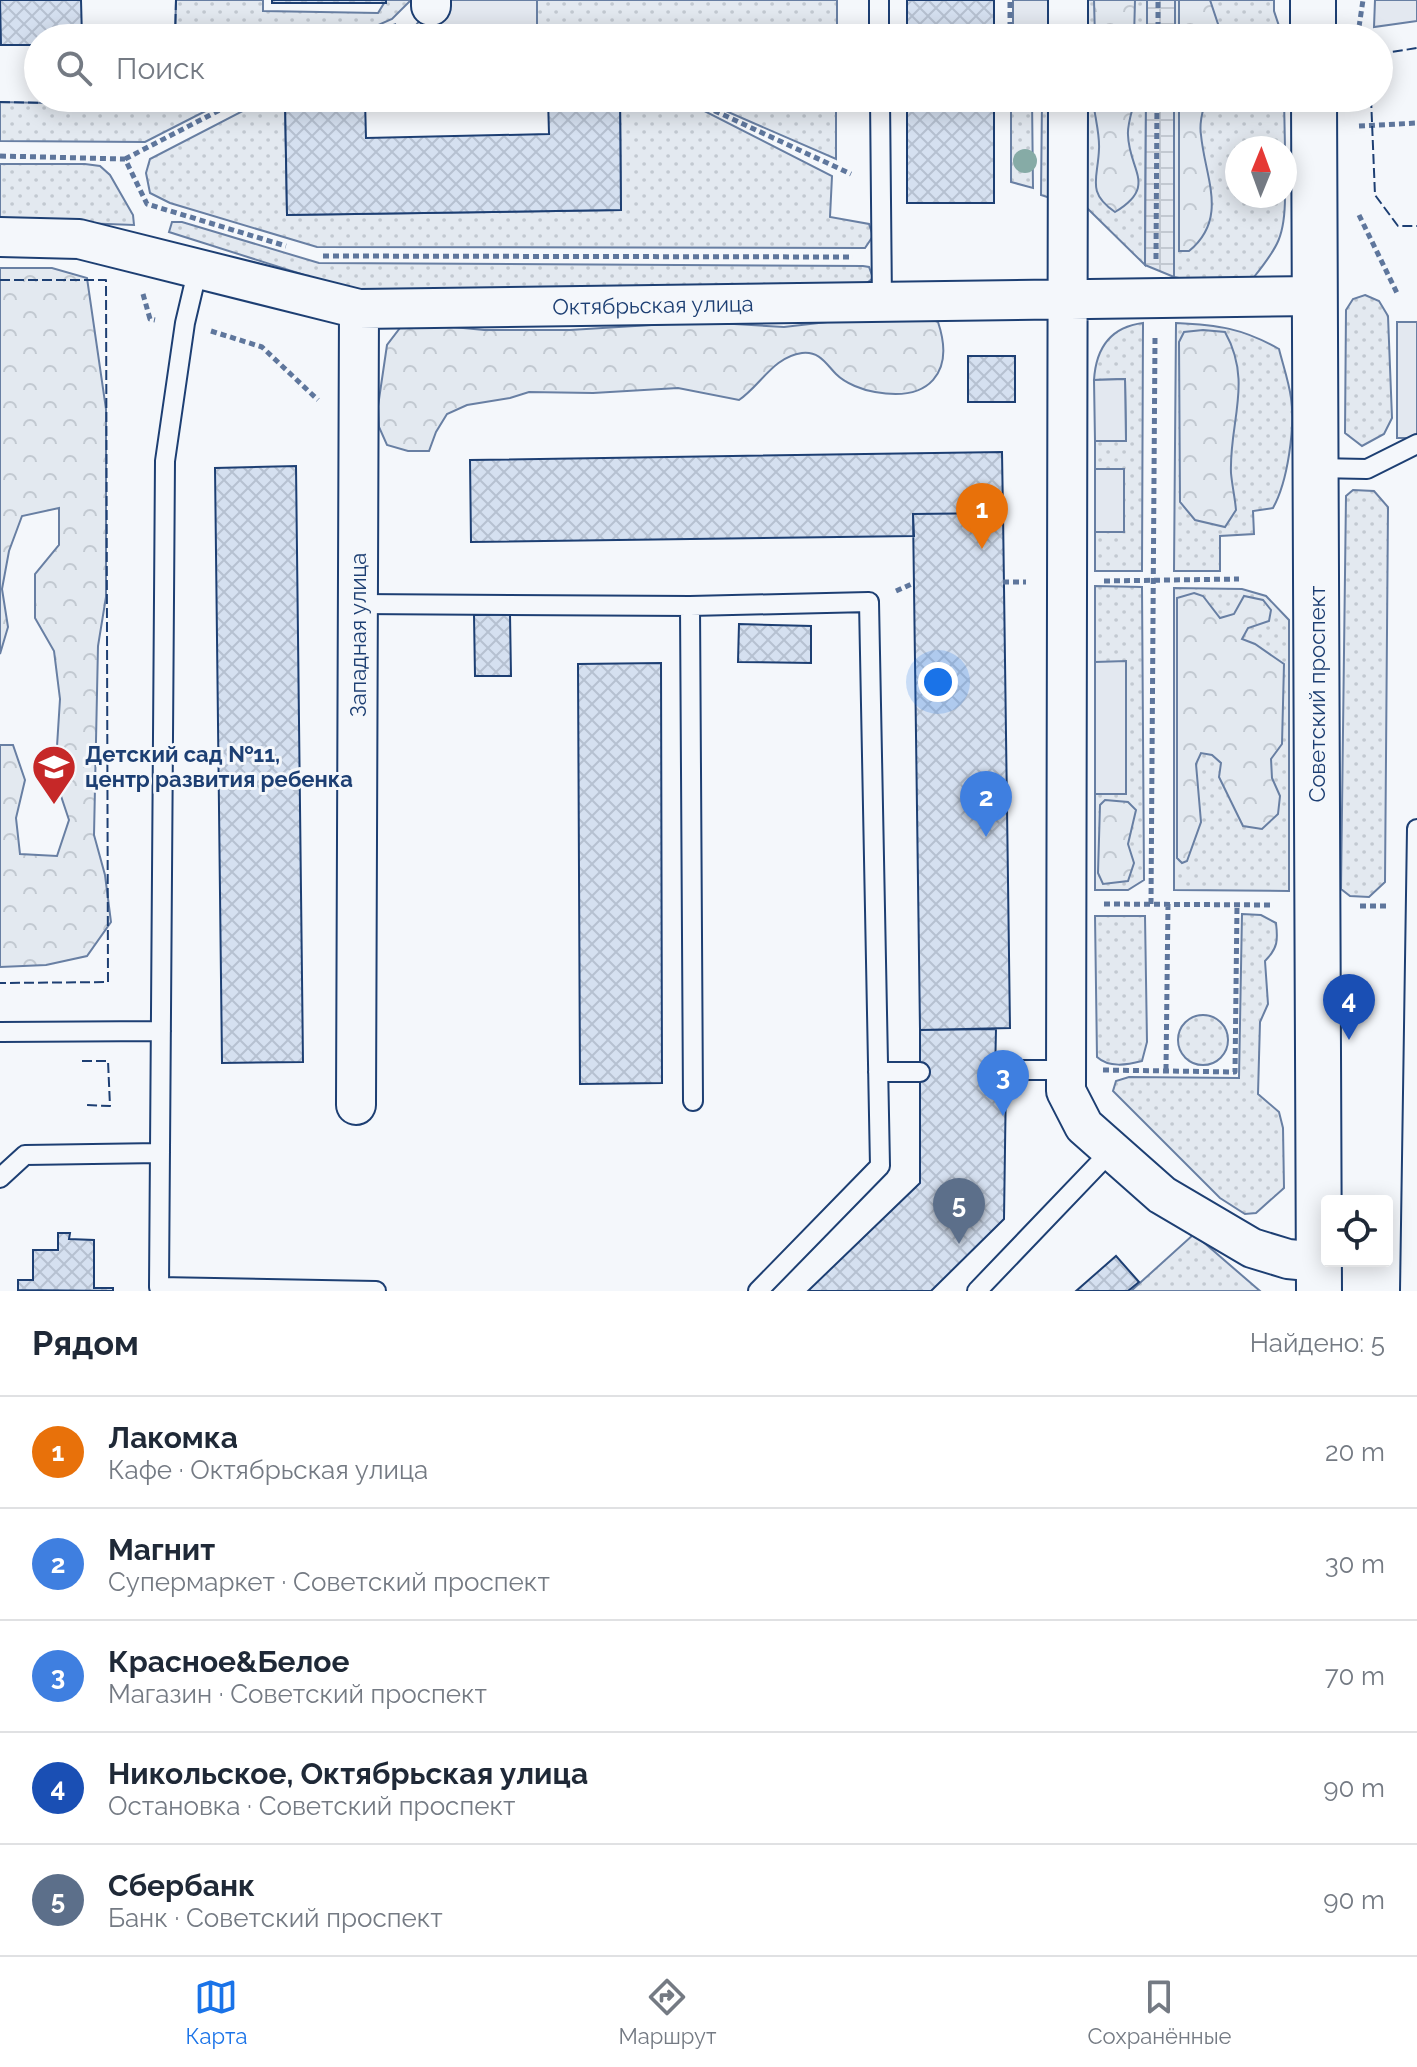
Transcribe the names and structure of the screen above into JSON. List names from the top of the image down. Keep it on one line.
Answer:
{"streets":{"main road":["Советский проспект"],"street":["Октябрьская улица","Западная улица"]},"crossings":[["Октябрьская улица","Западная улица"],["Октябрьская улица","Советский проспект"]],"places":{"school or university":["Детский сад №11, центр развития ребенка"]},"north":"top","page":{"search":"Поиск","pins":["1","2","4","3","5"],"heading":["Рядом","Найдено: 5"],"list":[{"mark":"1","name":"Лакомка","note":"Кафе · Октябрьская улица","value":"20 m"},{"mark":"2","name":"Магнит","note":"Супермаркет · Советский проспект","value":"30 m"},{"mark":"3","name":"Красное&Белое","note":"Магазин · Советский проспект","value":"70 m"},{"mark":"4","name":"Никольское, Октябрьская улица","note":"Остановка · Советский проспект","value":"90 m"},{"mark":"5","name":"Сбербанк","note":"Банк · Советский проспект","value":"90 m"}],"nav":["Карта","Маршрут","Сохранённые"]}}
